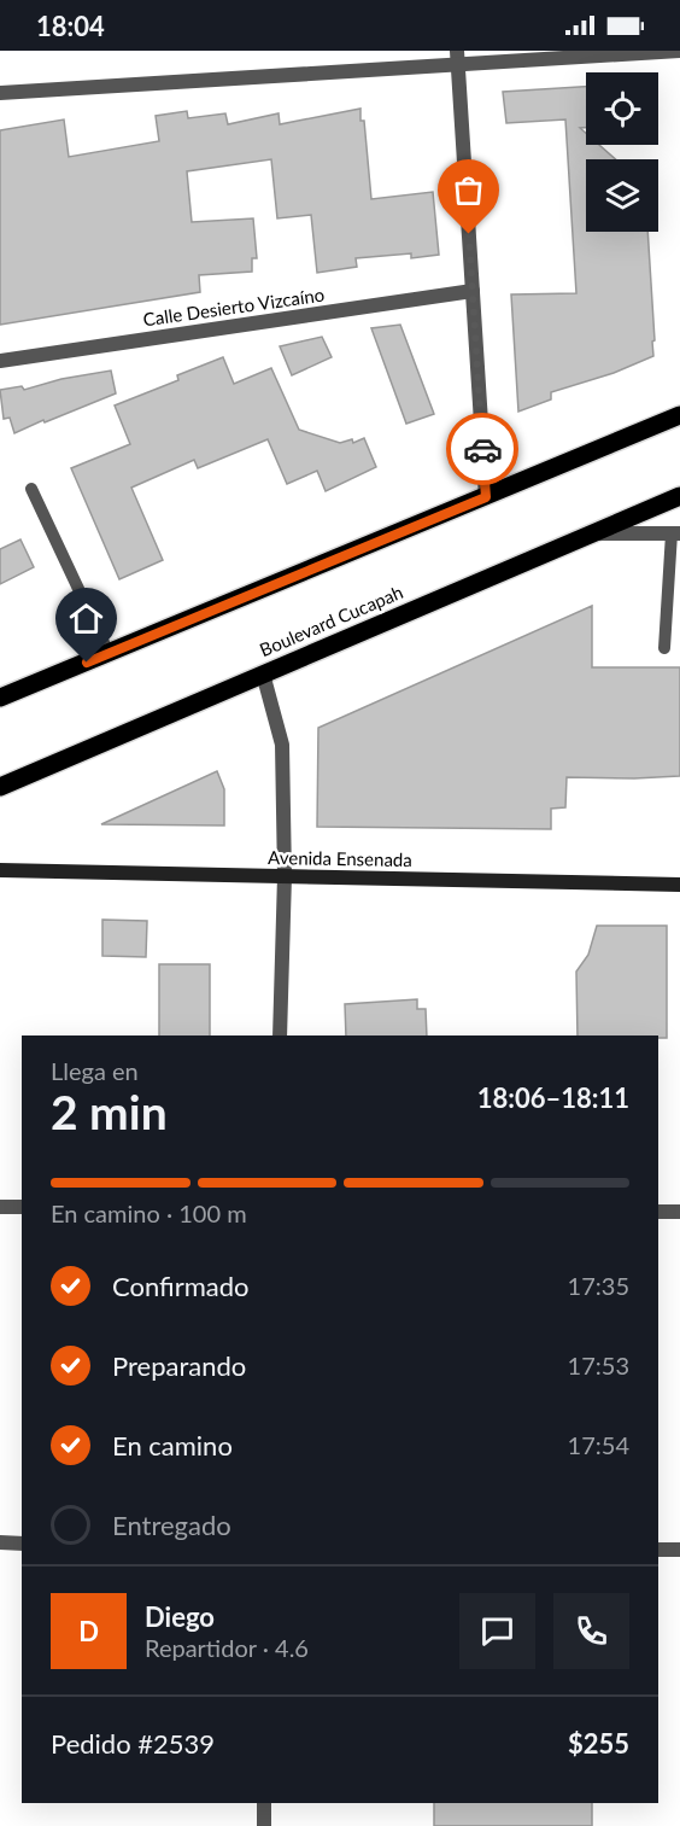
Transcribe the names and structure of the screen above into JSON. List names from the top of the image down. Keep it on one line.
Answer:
{"streets":{"main road":["Boulevard Cucapah"],"street":["Calle Desierto Vizcaíno","Avenida Ensenada"]},"page":{"status":"18:04","heading":["2 min","Llega en","18:06–18:11"],"panel":["Diego","Repartidor · 4.6","Pedido #2539","$255"],"bar":"En camino · 100 m","list":[["Confirmado","17:35"],["Preparando","17:53"],["En camino","17:54"],"Entregado"],"round":"D"}}
